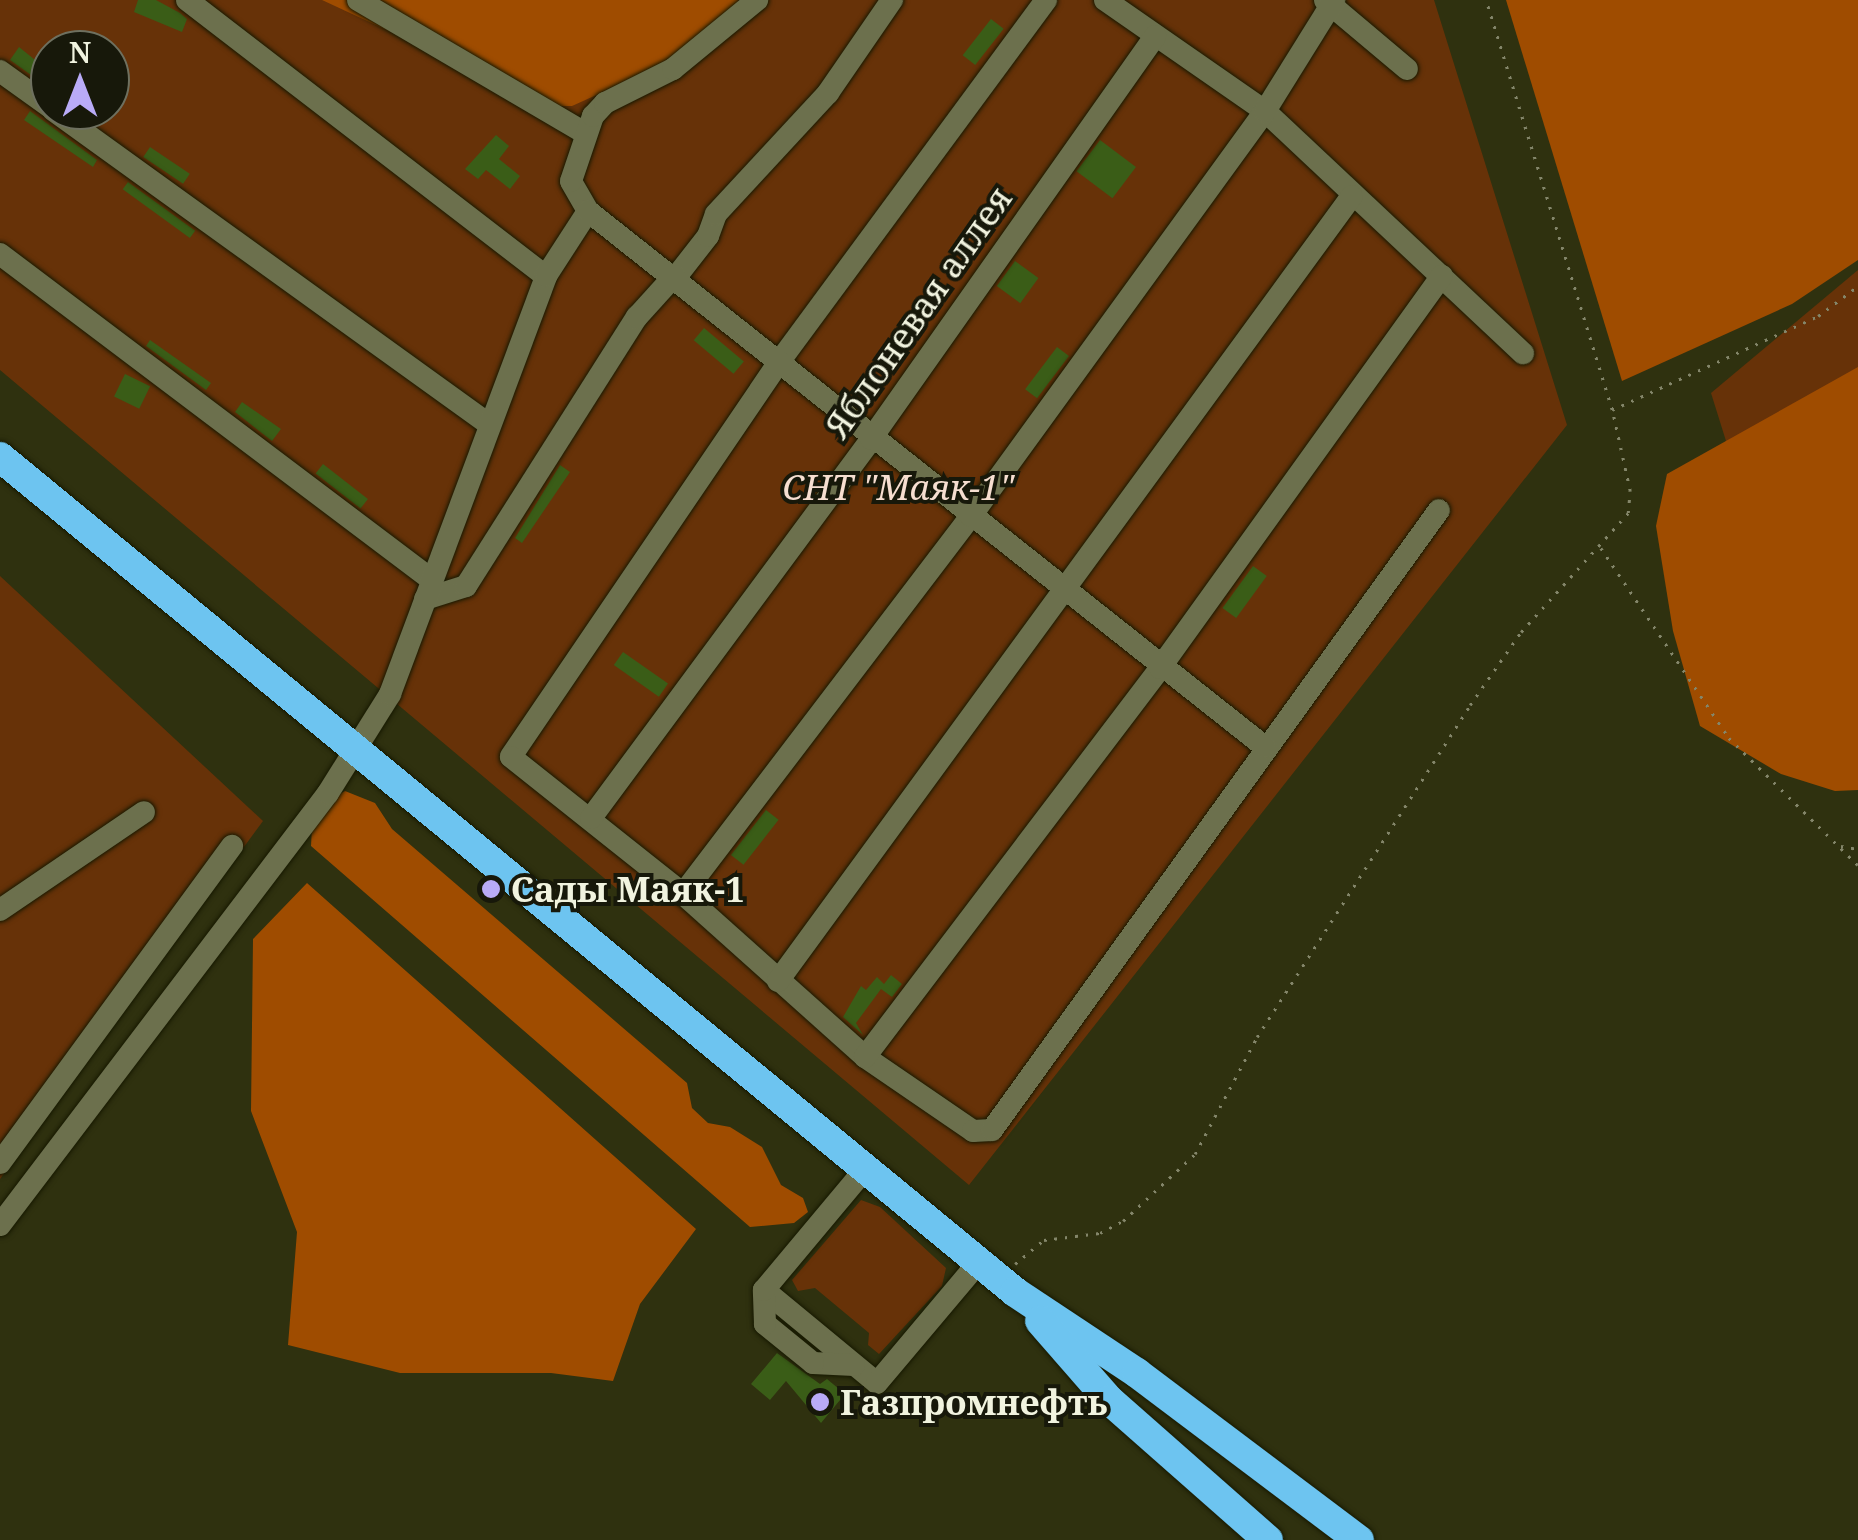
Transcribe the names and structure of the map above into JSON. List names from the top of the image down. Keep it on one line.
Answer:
{"streets":{"lane":["Яблоневая аллея"]},"parks":["СНТ \"Маяк-1\""],"places":["Сады Маяк-1","Газпромнефть"],"north":"top"}
